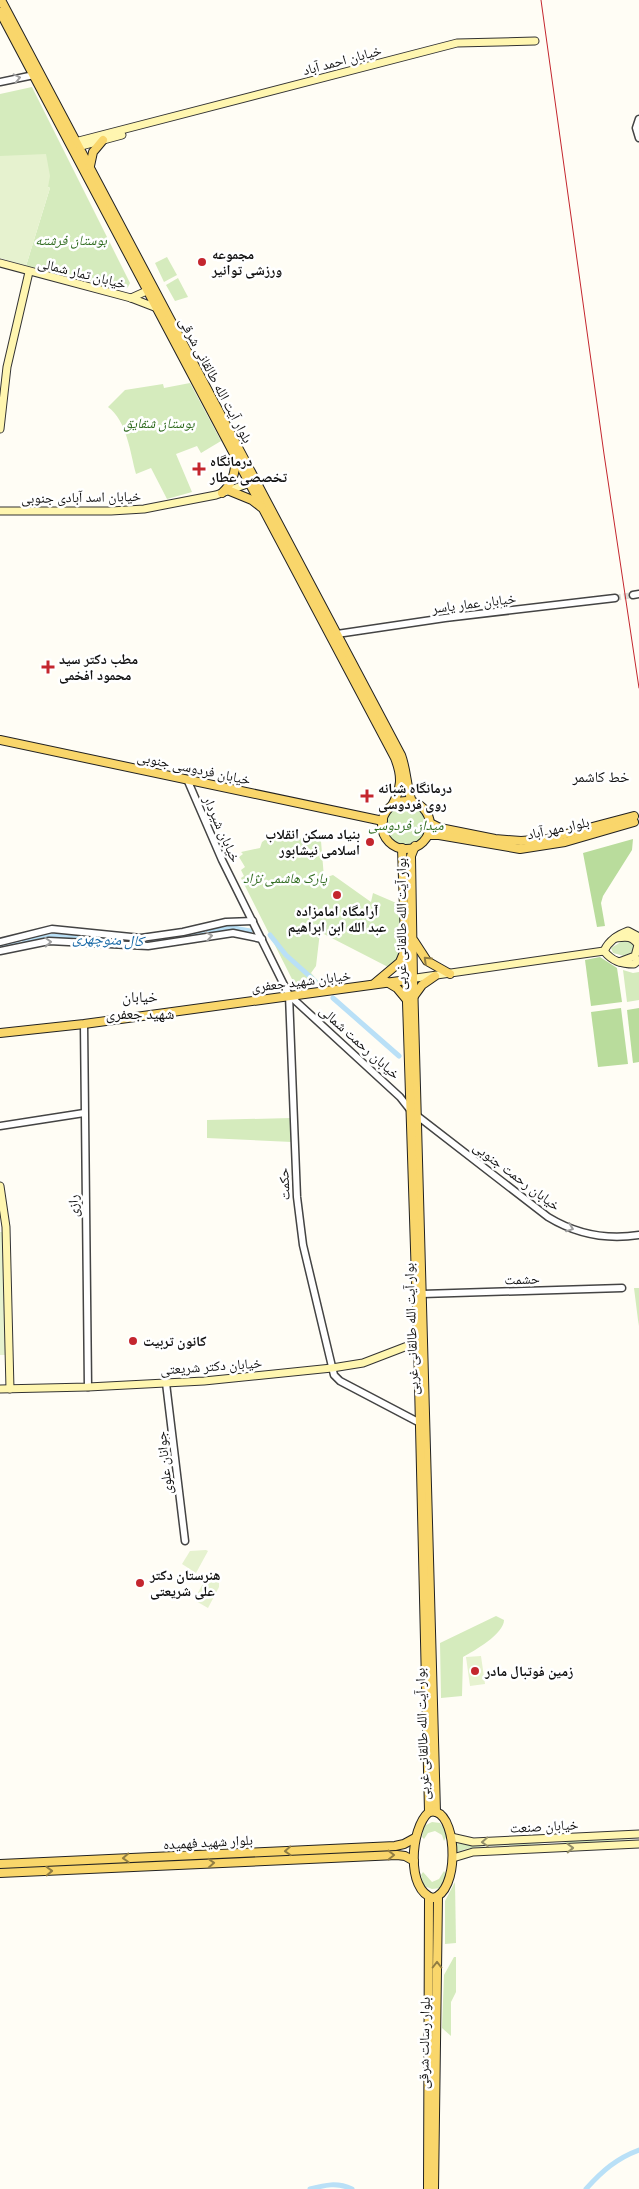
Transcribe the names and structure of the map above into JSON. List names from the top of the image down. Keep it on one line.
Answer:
{"streets":{"main road":["خیابان احمد آباد","خیابان تمار شمالی","بلوار آیت الله طالقانی شرقی","خیابان اسد آبادی جنوبی","خیابان فردوسی جنوبی","بلوار مهر آباد","بوار آیت الله طالقانی غربی","خیابان شهید جعفری","خیابان دکتر شریعتی","خیابان صنعت","بلوار شهید فهمیده","بلوار رسالت شرقی"],"street":["خیابان عمار یاسر","خیابان شیردار","خیابان رحمت شمالی","خیابان رحمت جنوبی","حکمت","رازی","حشمت","جوانان علوی"]},"crossings":[["خیابان احمد آباد","بلوار آیت الله طالقانی شرقی"],["خیابان تمار شمالی","بلوار آیت الله طالقانی شرقی"],["بلوار آیت الله طالقانی شرقی","خیابان اسد آبادی جنوبی"],["بلوار آیت الله طالقانی شرقی","خیابان عمار یاسر"],["بلوار آیت الله طالقانی شرقی","خیابان فردوسی جنوبی"],["بلوار آیت الله طالقانی شرقی","بلوار مهر آباد"],["بلوار آیت الله طالقانی شرقی","بوار آیت الله طالقانی غربی"],["خیابان فردوسی جنوبی","بلوار مهر آباد"],["خیابان فردوسی جنوبی","خیابان شیردار"],["خیابان فردوسی جنوبی","بوار آیت الله طالقانی غربی"],["بلوار مهر آباد","بوار آیت الله طالقانی غربی"],["خیابان شیردار","خیابان شهید جعفری"],["خیابان شیردار","خیابان رحمت شمالی"],["خیابان شیردار","حکمت"],["بوار آیت الله طالقانی غربی","خیابان شهید جعفری"],["بوار آیت الله طالقانی غربی","خیابان رحمت شمالی"],["بوار آیت الله طالقانی غربی","خیابان رحمت جنوبی"],["بوار آیت الله طالقانی غربی","حشمت"],["بوار آیت الله طالقانی غربی","خیابان دکتر شریعتی"],["خیابان شهید جعفری","خیابان رحمت شمالی"],["خیابان شهید جعفری","حکمت"],["خیابان شهید جعفری","رازی"],["خیابان رحمت شمالی","خیابان رحمت جنوبی"],["خیابان رحمت شمالی","حکمت"],["حکمت","خیابان دکتر شریعتی"],["رازی","خیابان دکتر شریعتی"],["خیابان دکتر شریعتی","جوانان علوی"]],"one_way":["خیابان رحمت جنوبی"],"districts":["خط کاشمر","خیابان شهید جعفری"],"water":["کال منوچهری"],"parks":["بوستان فرشته","بوستان شقایق","میدان فردوسی","پارک هاشمی نژاد"],"places":{"other":["مجموعه ورزشی توانیر","بنیاد مسکن انقلاب اسلامی نیشابور","آرامگاه امامزاده عبد الله ابن ابراهیم","کانون تربیت","هنرستان دکتر علی شریعتی","زمین فوتبال مادر"],"health":["درمانگاه تخصصی عطار","مطب دکتر سید محمود افخمی","درمانگاه شبانه روی فردوسی"]}}
